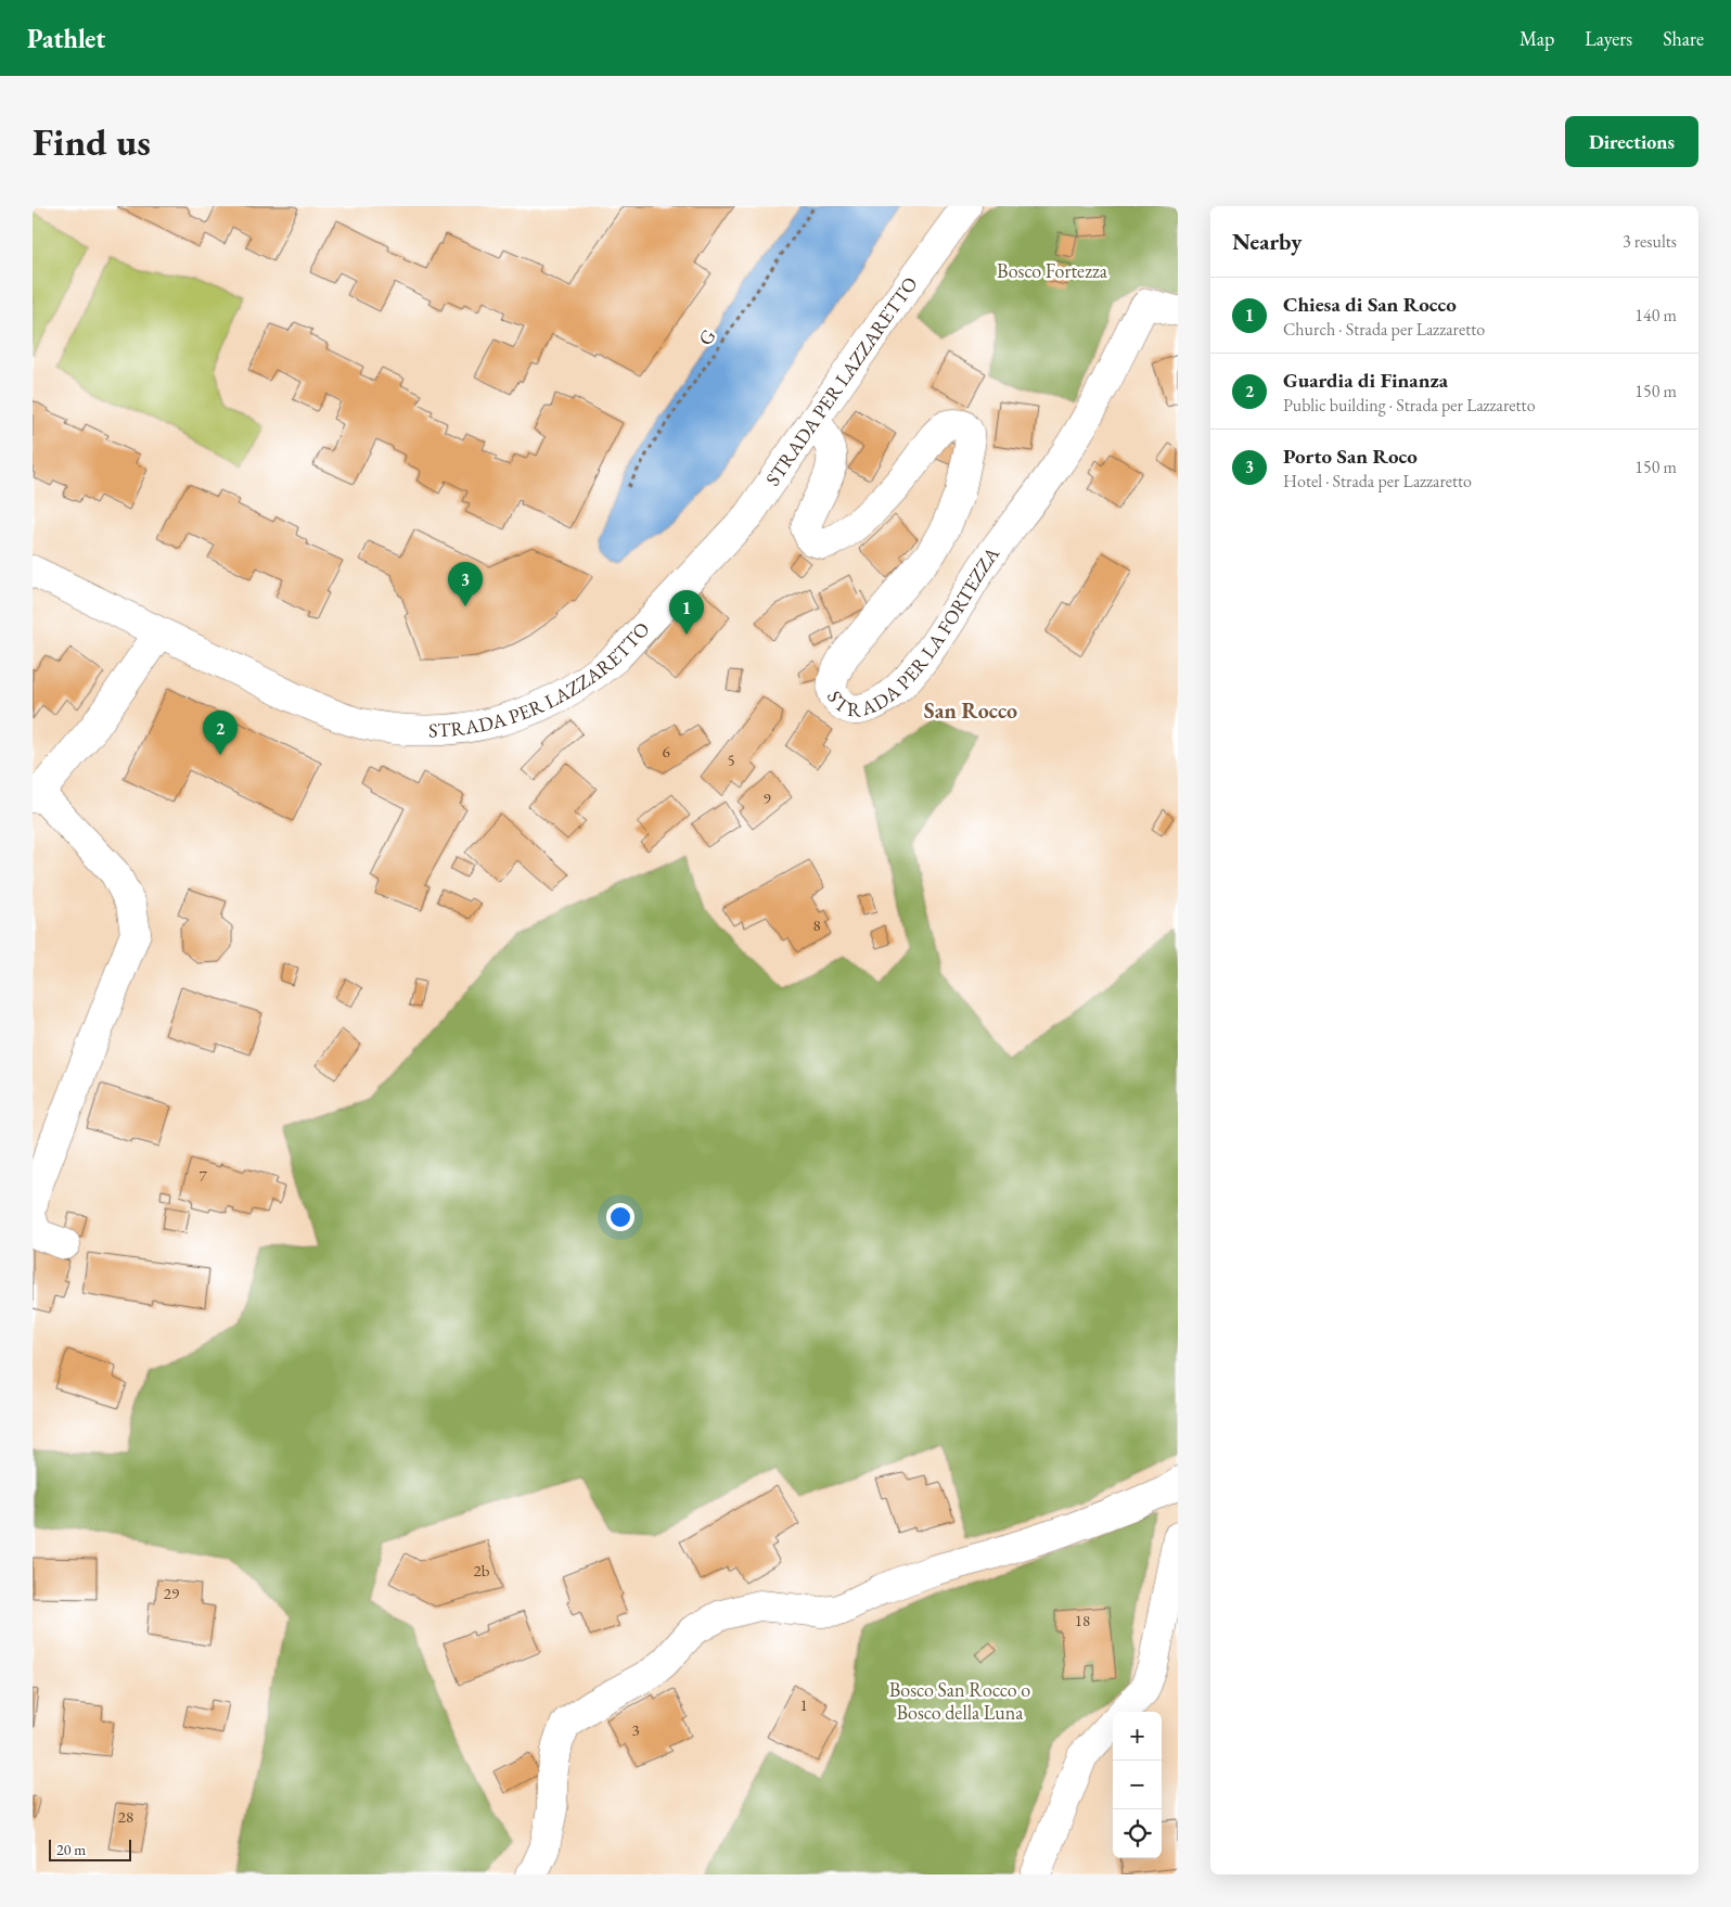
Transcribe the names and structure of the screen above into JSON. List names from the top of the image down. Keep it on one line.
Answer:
{"streets":{"street":["STRADA PER LAZZARETTO","STRADA PER LA FORTEZZA"],"path":["G"]},"crossings":[["STRADA PER LAZZARETTO","STRADA PER LA FORTEZZA"]],"districts":["San Rocco"],"parks":["Bosco Fortezza","Bosco San Rocco o Bosco della Luna"],"house_numbers":["6","5","9","8","7","2b","29","18","1","3","28"],"scale_bar":"20 m","page":{"header":"Pathlet","nav":["Map","Layers","Share"],"buttons":"Directions","title":"Find us","heading":["Nearby","3 results"],"list":[{"mark":"1","name":"Chiesa di San Rocco","note":"Church · Strada per Lazzaretto","value":"140 m"},{"mark":"2","name":"Guardia di Finanza","note":"Public building · Strada per Lazzaretto","value":"150 m"},{"mark":"3","name":"Porto San Roco","note":"Hotel · Strada per Lazzaretto","value":"150 m"}],"pins":["3","1","2"],"map_buttons":["+","−"],"scale":"20 m"}}
